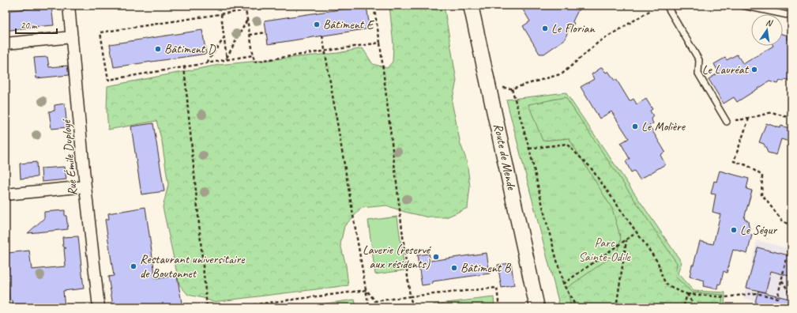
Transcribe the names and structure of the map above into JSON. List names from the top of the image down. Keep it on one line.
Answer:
{"streets":{"street":["Route de Mende","Rue Émile Duployé"]},"parks":["Parc Sainte-Odile"],"places":["Bâtiment E","Le Florian","Bâtiment D","Le Lauréat","Le Molière","Le Ségur","Laverie (reservé aux résidents)","Restaurant universitaire de Boutonnet","Bâtiment B"],"scale_bar":"20 m","north":"top"}
